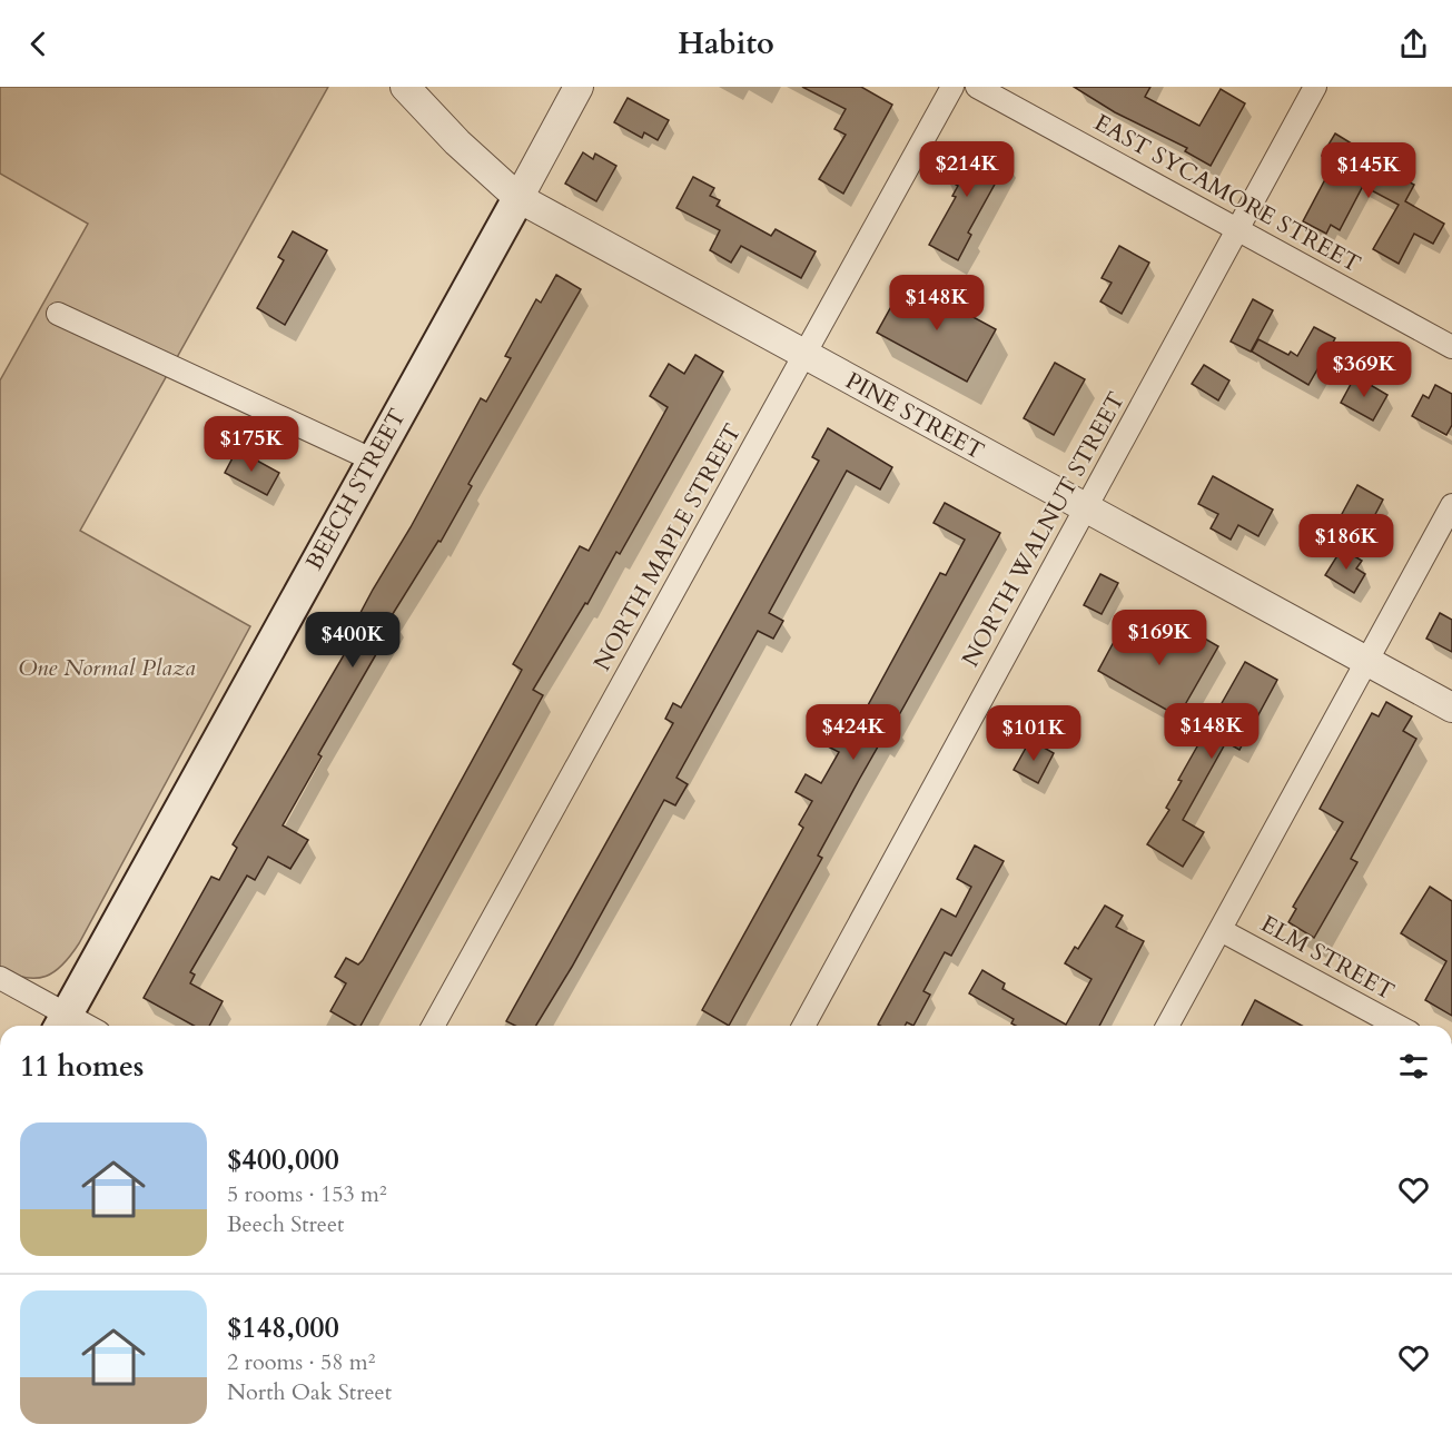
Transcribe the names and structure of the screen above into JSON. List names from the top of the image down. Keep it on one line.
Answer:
{"streets":{"main road":["BEECH STREET"],"street":["EAST SYCAMORE STREET","PINE STREET","NORTH WALNUT STREET","NORTH MAPLE STREET","ELM STREET"]},"crossings":[["EAST SYCAMORE STREET","NORTH WALNUT STREET"],["PINE STREET","BEECH STREET"],["PINE STREET","NORTH WALNUT STREET"],["PINE STREET","NORTH MAPLE STREET"]],"parks":["One Normal Plaza"],"page":{"header":"Habito","price":["$214K","$145K","$148K","$369K","$175K","$186K","$169K","$400K","$148K","$424K","$101K"],"heading":"11 homes","list":[{"name":"$400,000","note":"5 rooms · 153 m² · Beech Street"},{"name":"$148,000","note":"2 rooms · 58 m² · North Oak Street"}]}}
